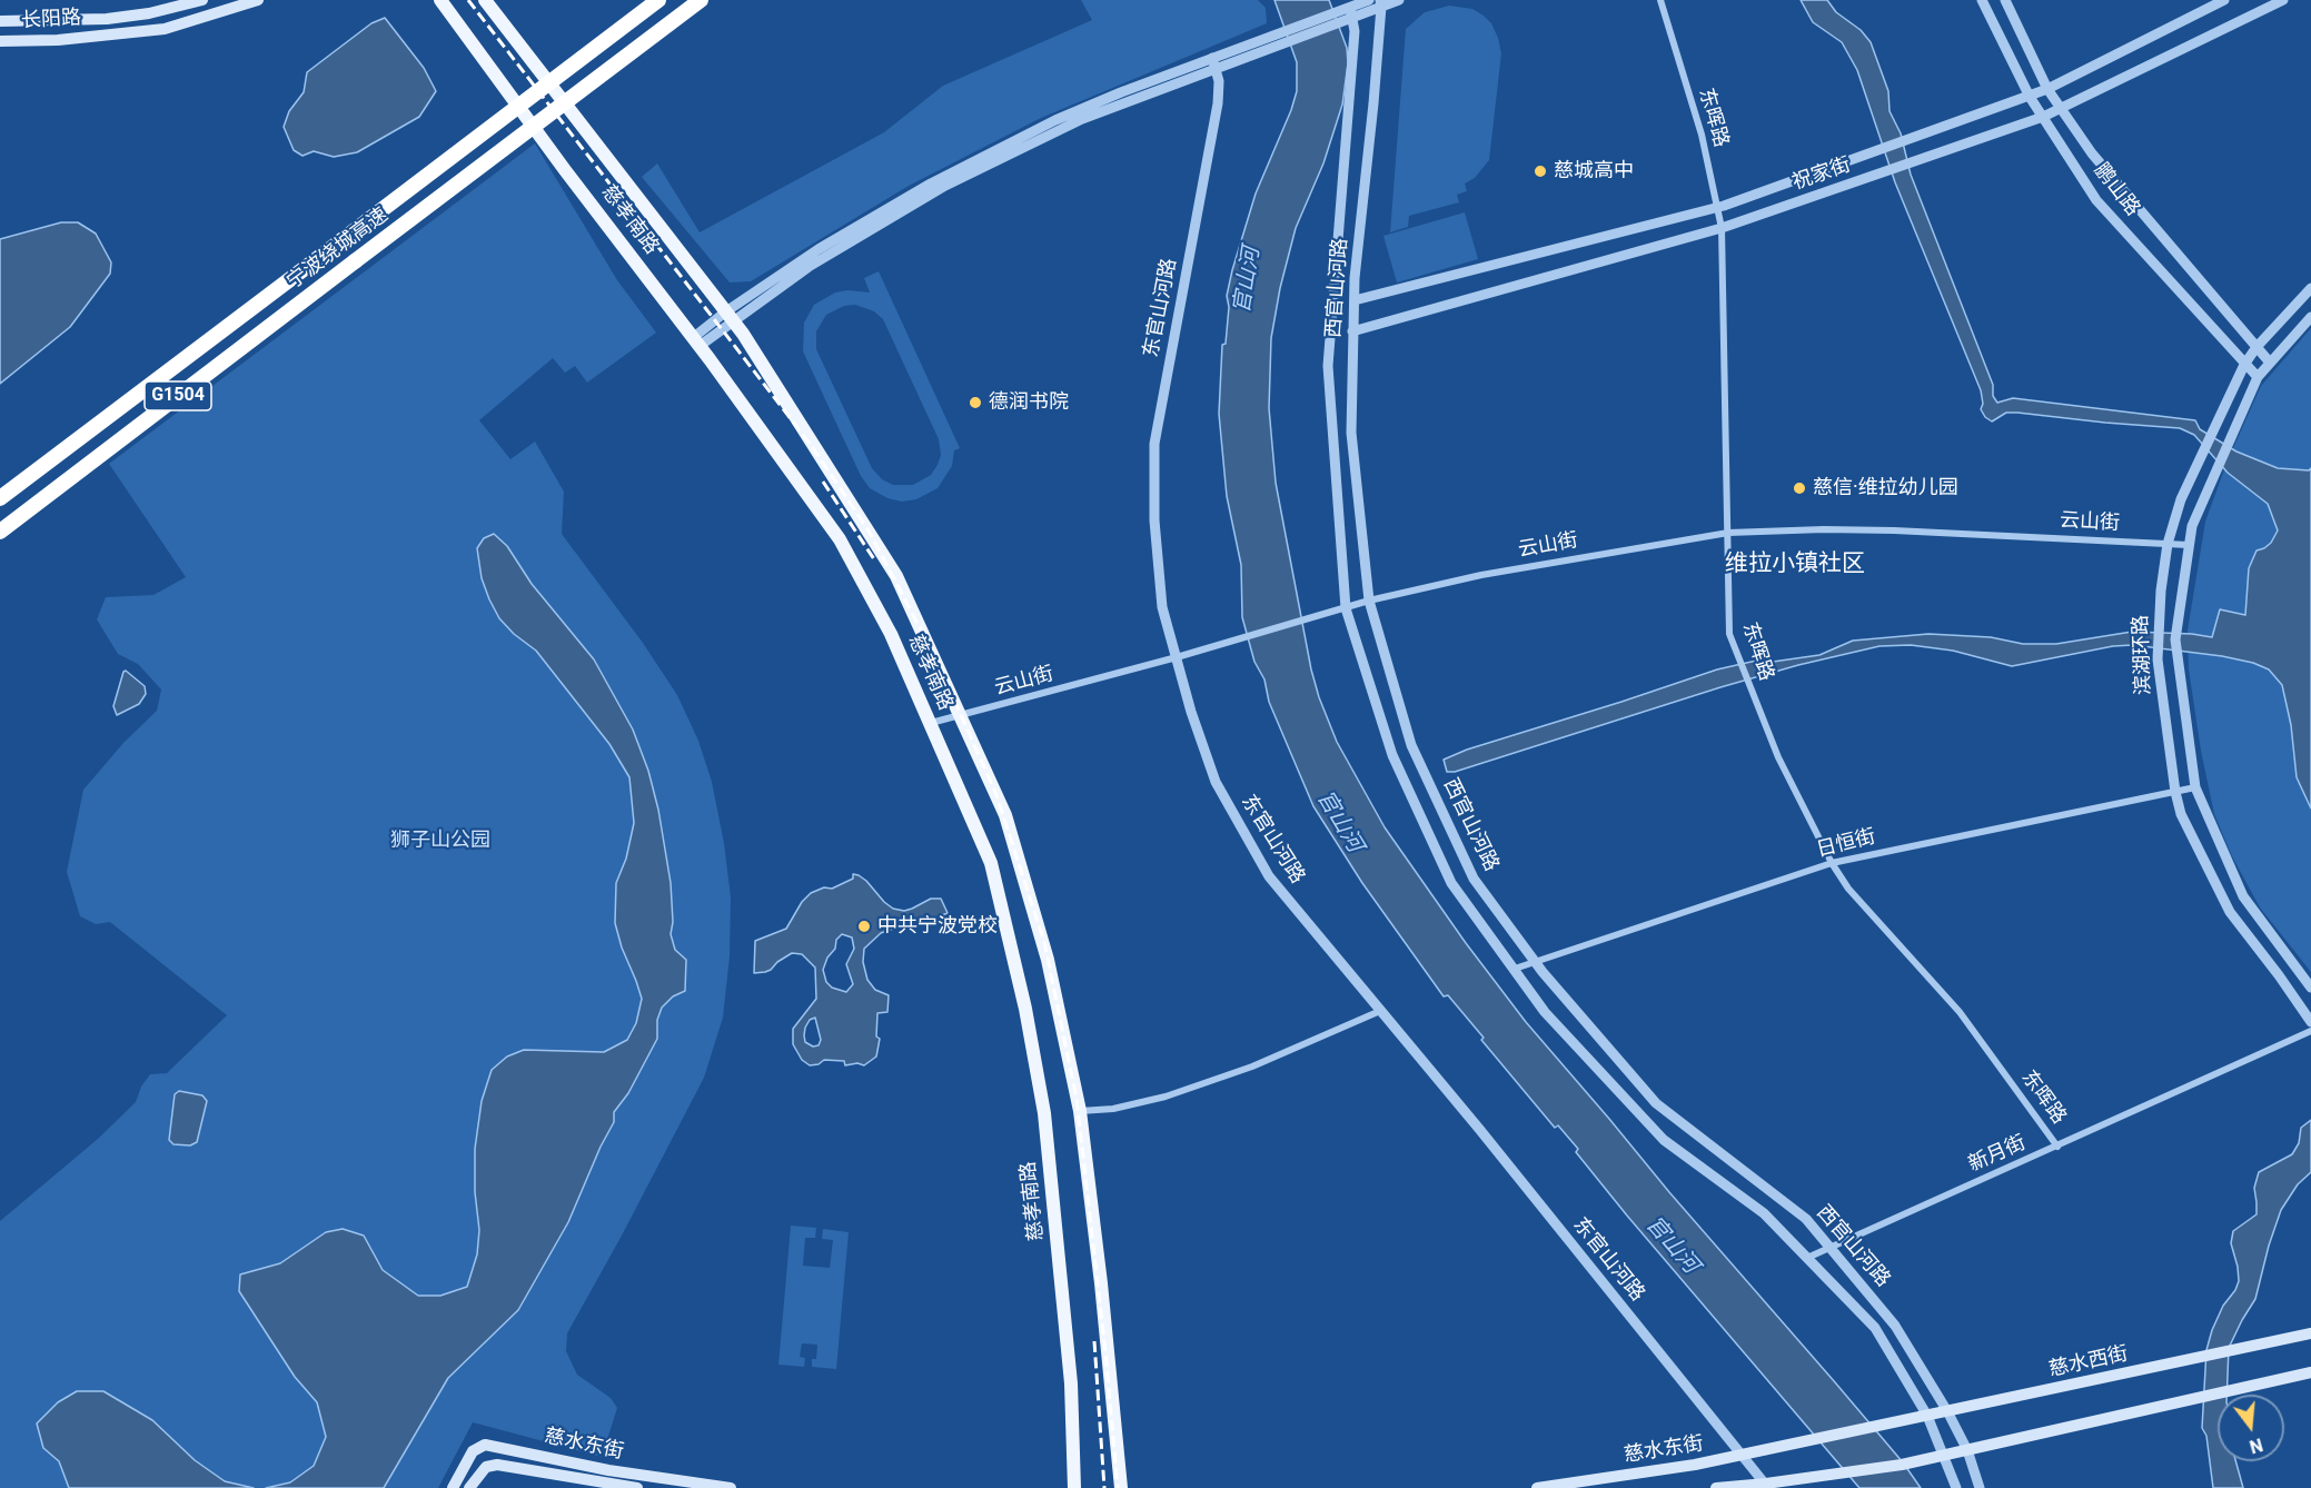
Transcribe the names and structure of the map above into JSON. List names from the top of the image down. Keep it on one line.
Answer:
{"streets":{"highway":["宁波绕城高速","G1504"],"main road":["长阳路","慈孝南路","慈水西街","慈水东街"],"street":["东晖路","祝家街","鹏山路","西官山河路","东官山河路","云山街","滨湖环路","日恒街","新月街"]},"crossings":[["东晖路","祝家街"],["东晖路","云山街"],["东晖路","日恒街"],["东晖路","新月街"],["祝家街","鹏山路"],["祝家街","西官山河路"],["鹏山路","滨湖环路"],["慈孝南路","云山街"],["西官山河路","云山街"],["西官山河路","日恒街"],["西官山河路","新月街"],["西官山河路","慈水西街"],["东官山河路","云山街"],["东官山河路","慈水东街"],["云山街","滨湖环路"],["滨湖环路","日恒街"],["慈水西街","慈水东街"]],"districts":["维拉小镇社区"],"water":["官山河"],"parks":["狮子山公园"],"places":["慈城高中","德润书院","慈信·维拉幼儿园","中共宁波党校"],"north":"bottom"}
